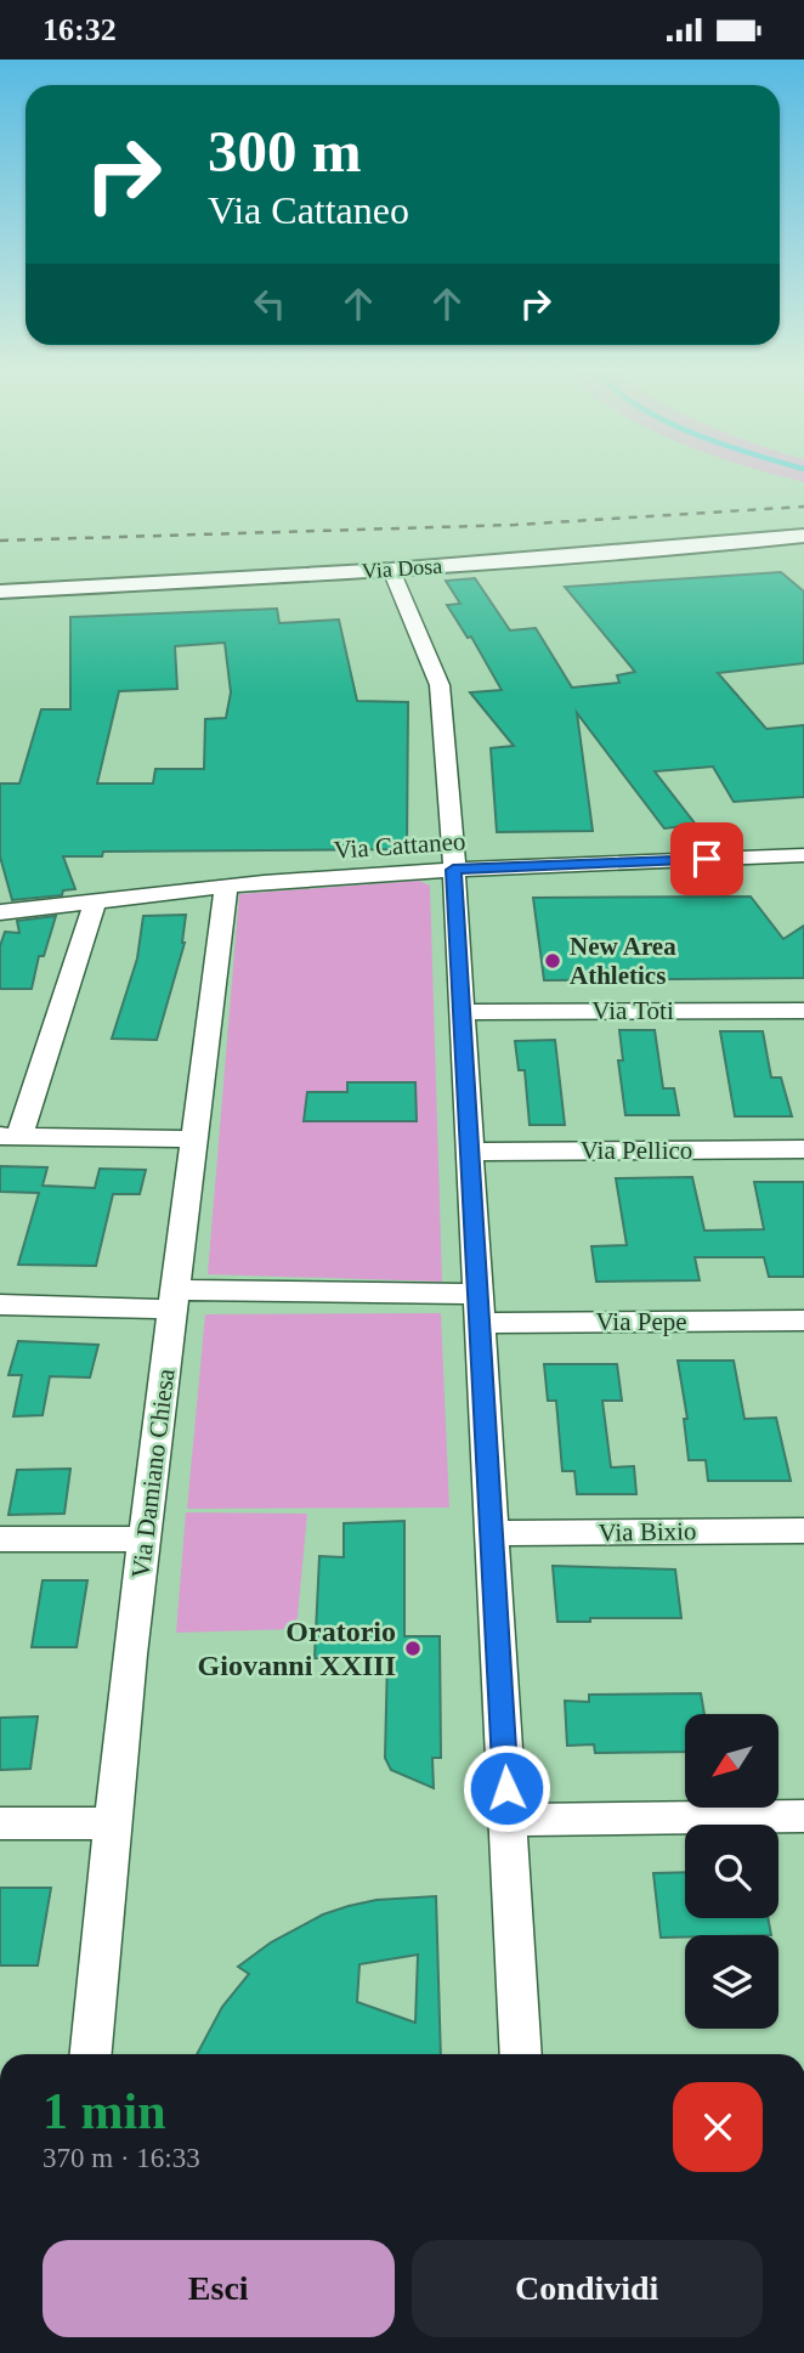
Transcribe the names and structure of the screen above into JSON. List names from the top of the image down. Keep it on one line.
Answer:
{"streets":{"street":["Via Dosa","Via Cattaneo","Via Toti","Via Pellico","Via Pepe","Via Damiano Chiesa","Via Bixio"]},"crossings":[["Via Cattaneo","Via Damiano Chiesa"],["Via Pepe","Via Damiano Chiesa"]],"places":["New Area Athletics","Oratorio Giovanni XXIII"],"north":"bottom left","page":{"status":"16:32","turn":["300 m","Via Cattaneo"],"heading":["1 min","370 m · 16:33"],"buttons":["Esci","Condividi"]}}
